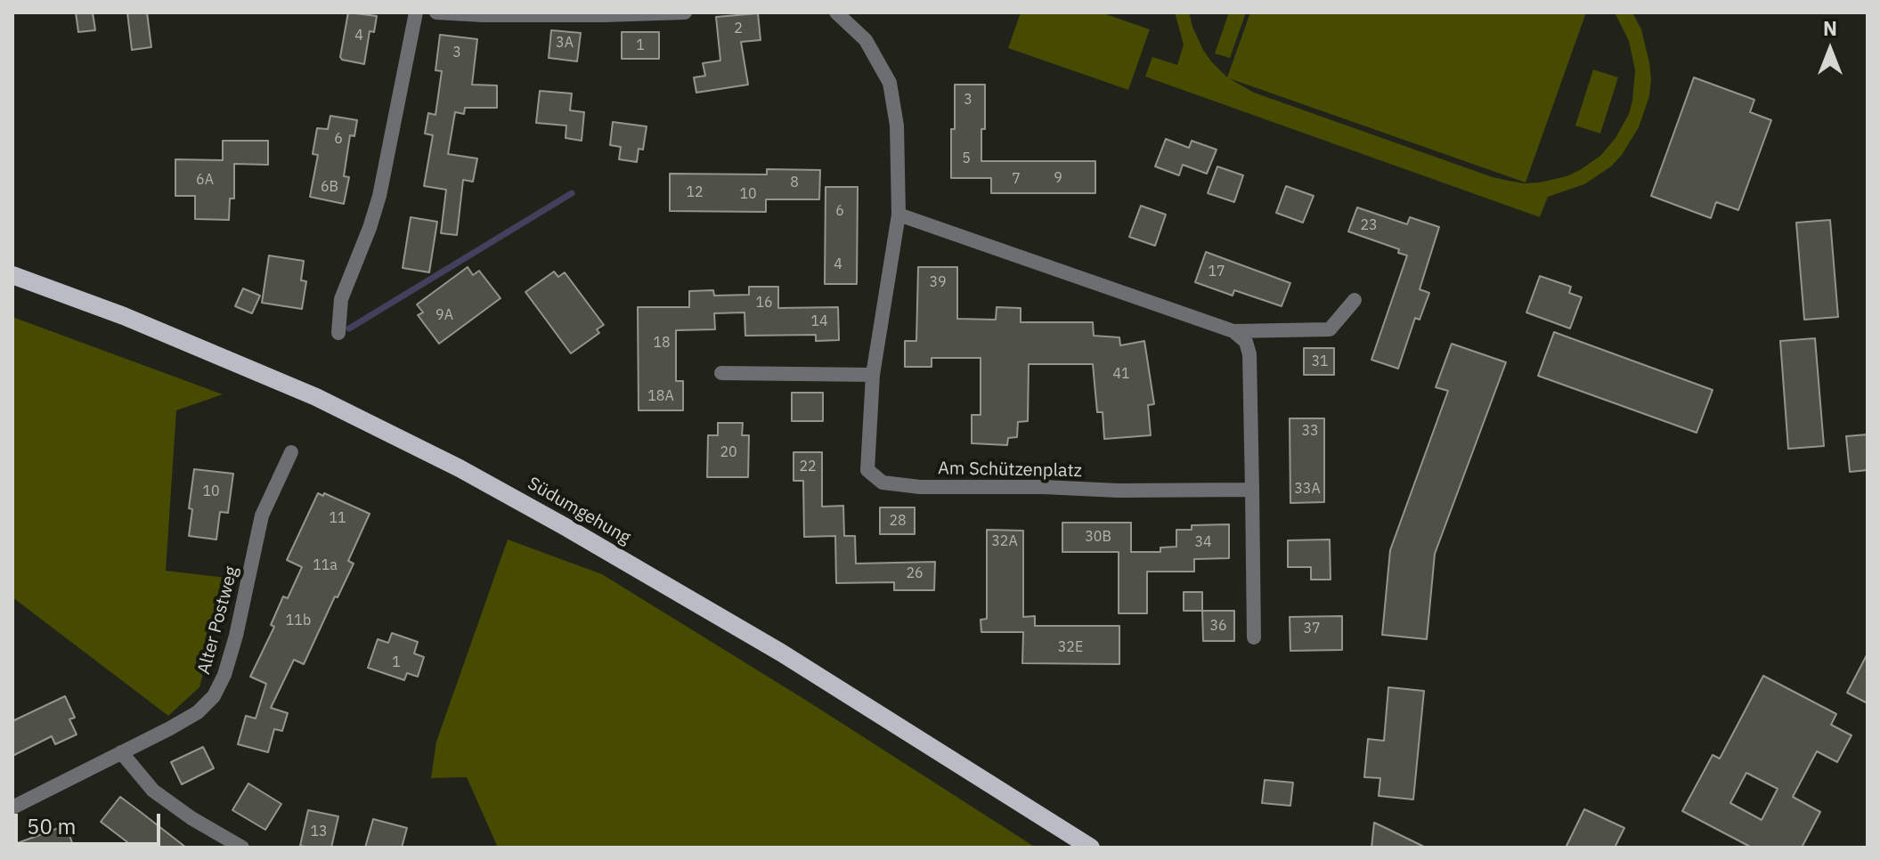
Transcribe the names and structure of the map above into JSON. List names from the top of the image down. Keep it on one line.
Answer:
{"streets":{"main road":["Südumgehung"],"street":["Am Schützenplatz","Alter Postweg"]},"house_numbers":["2","4","3A","1","3","3","6","5","9","7","6A","8","6B","12","10","6","23","4","17","39","16","9A","14","18","31","41","18A","33","20","22","33A","10","11","28","30B","32A","34","11a","26","11b","36","37","32E","1","13"],"scale_bar":"50 m","north":"top"}
